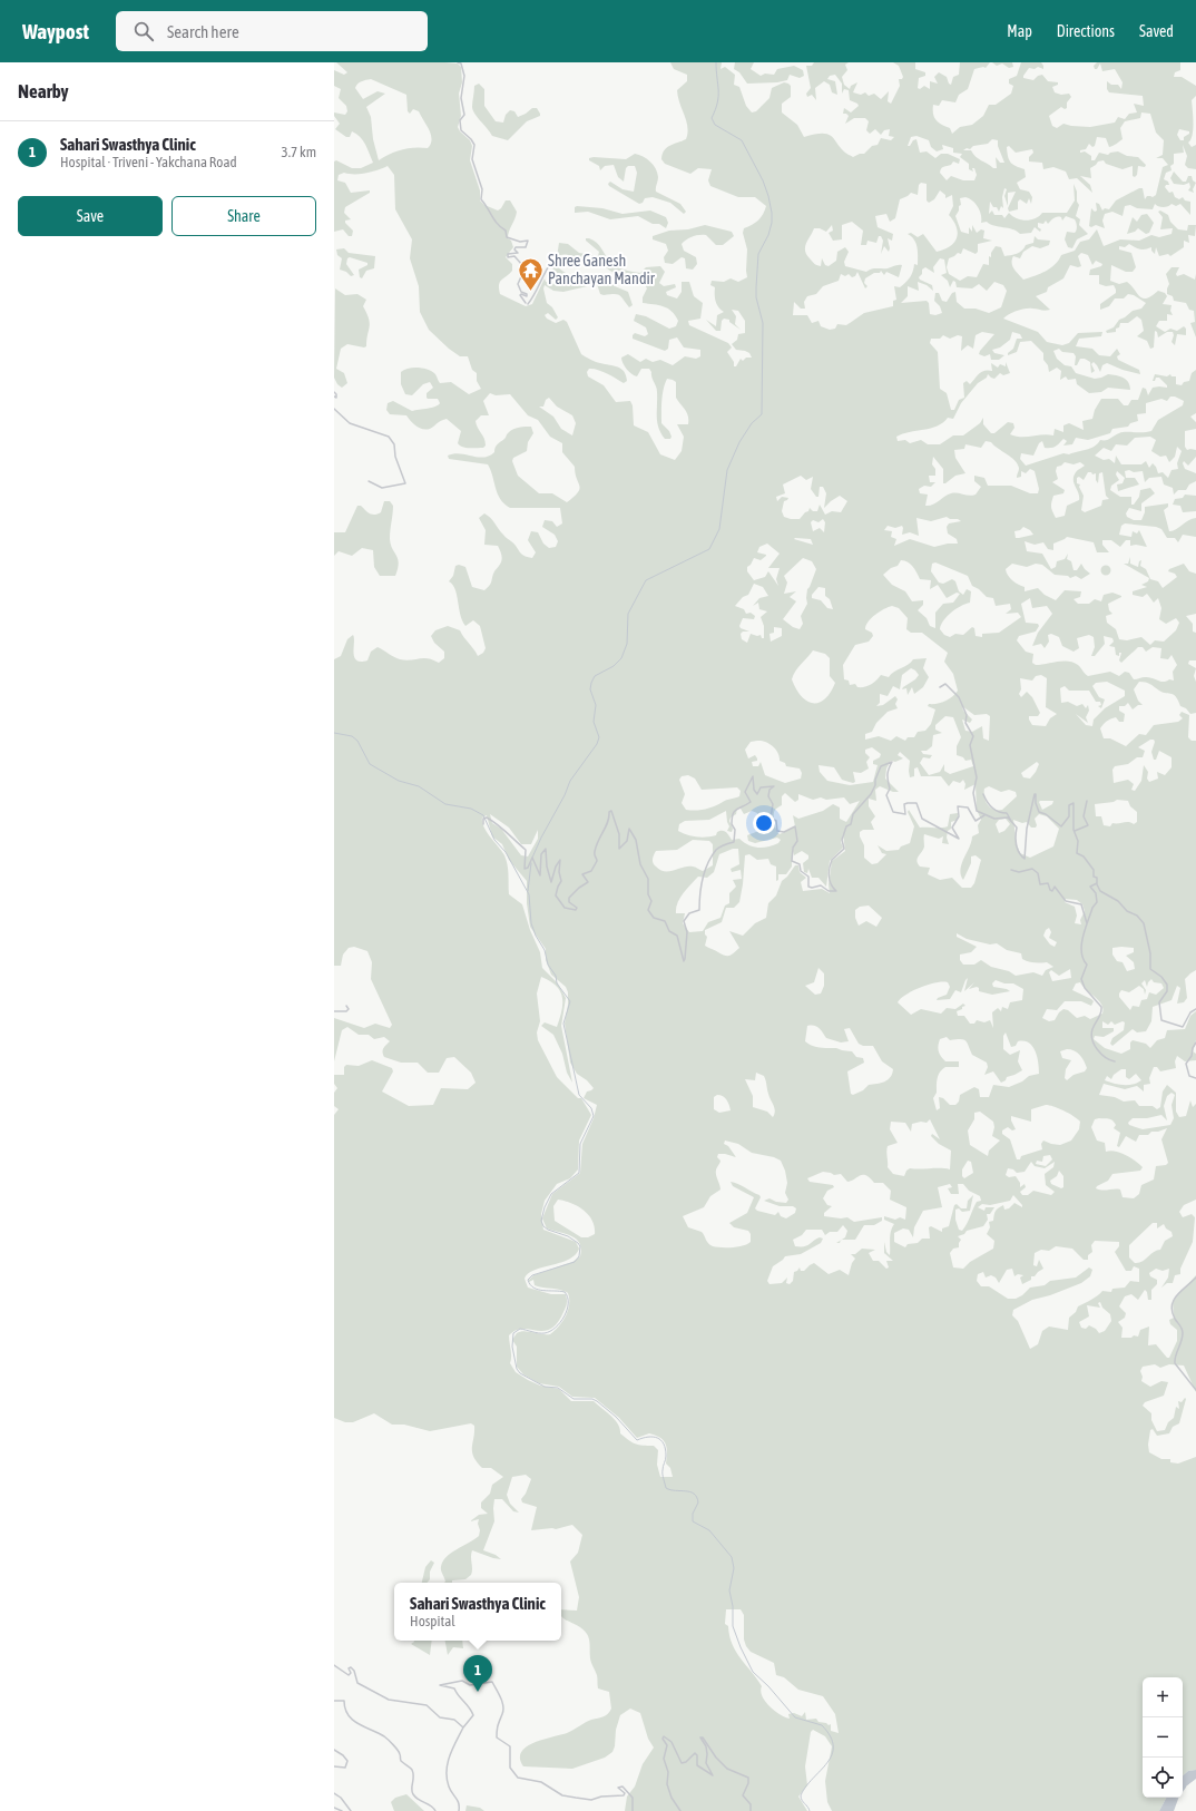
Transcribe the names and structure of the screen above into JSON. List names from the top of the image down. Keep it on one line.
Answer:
{"places":{"temple":["Shree Ganesh Panchayan Mandir"]},"page":{"header":"Waypost","search":"Search here","nav":["Map","Directions","Saved"],"heading":"Nearby","list":[{"mark":"1","name":"Sahari Swasthya Clinic","note":"Hospital · Triveni - Yakchana Road","value":"3.7 km"}],"buttons":["Save","Share"],"popup":["Sahari Swasthya Clinic","Hospital"],"pins":"1","map_buttons":["+","−"]}}
